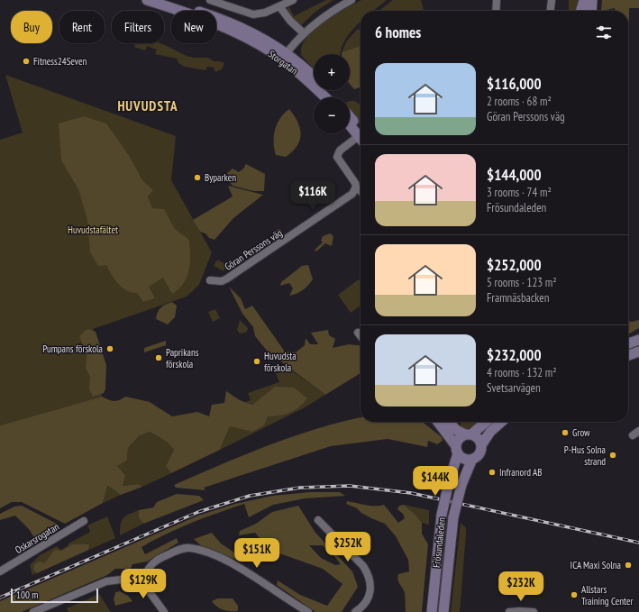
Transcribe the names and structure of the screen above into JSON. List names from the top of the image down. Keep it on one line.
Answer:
{"streets":{"street":["Storgatan","Göran Perssons väg","Oskarsrogatan","Frösundaleden"]},"districts":["HUVUDSTA"],"parks":["Huvudstafältet"],"places":["Fitness24Seven","Byparken","Pumpans förskola","Paprikans förskola","Huvudsta förskola","Grow","P-Hus Solna strand","Infranord AB","ICA Maxi Solna","Allstars Training Center"],"scale_bar":"100 m","page":{"chip":["Buy","Rent","Filters","New"],"heading":"6 homes","map_buttons":["+","−"],"list":[{"name":"$116,000","note":"2 rooms · 68 m² · Göran Perssons väg"},{"name":"$144,000","note":"3 rooms · 74 m² · Frösundaleden"},{"name":"$252,000","note":"5 rooms · 123 m² · Framnäsbacken"},{"name":"$232,000","note":"4 rooms · 132 m² · Svetsarvägen"}],"price":["$116K","$144K","$252K","$151K","$129K","$232K"],"scale":"100 m"}}
